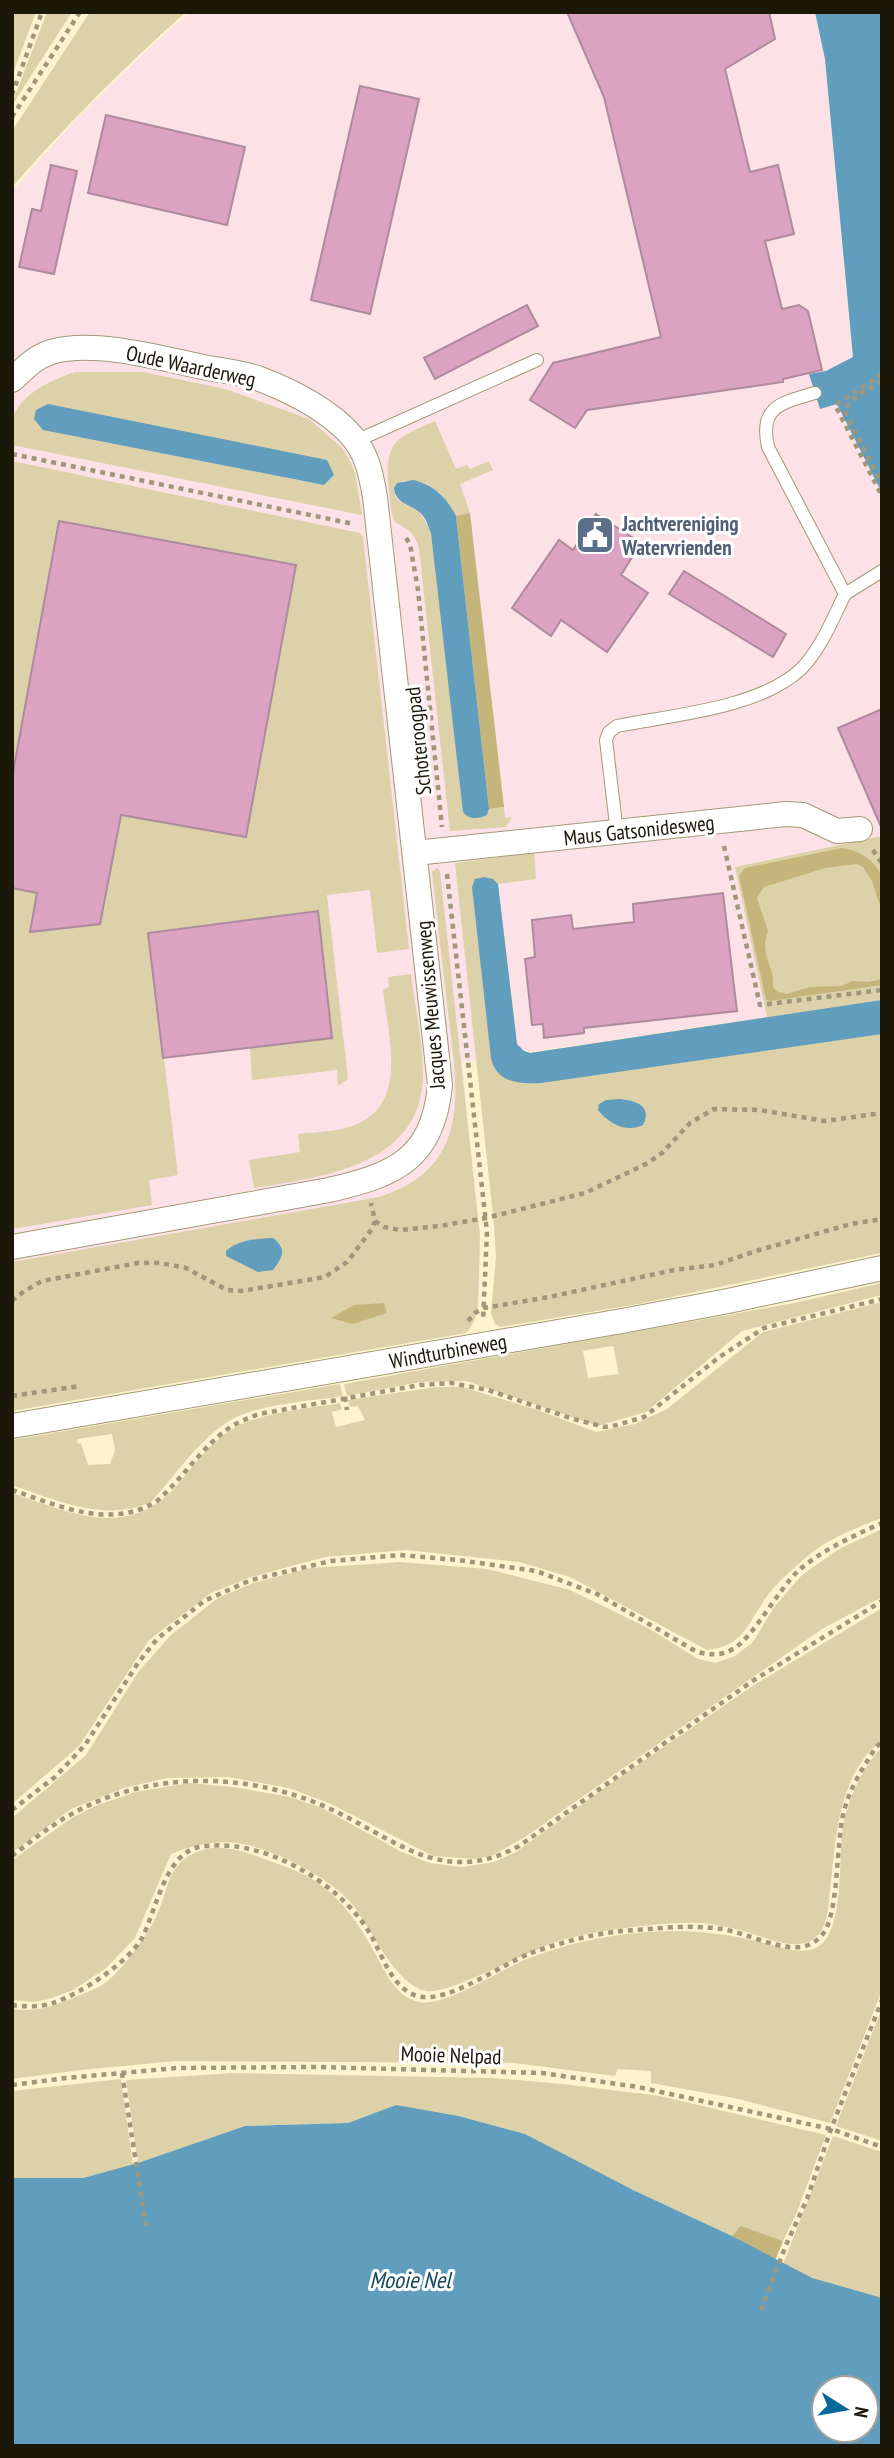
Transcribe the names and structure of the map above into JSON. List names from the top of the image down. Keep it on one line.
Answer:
{"streets":{"street":["Oude Waarderweg","Maus Gatsonidesweg","Jacques Meuwissenweg","Windturbineweg"],"path":["Schoteroogpad","Mooie Nelpad"]},"crossings":[["Oude Waarderweg","Jacques Meuwissenweg"],["Schoteroogpad","Maus Gatsonidesweg"],["Schoteroogpad","Jacques Meuwissenweg"],["Schoteroogpad","Windturbineweg"],["Maus Gatsonidesweg","Jacques Meuwissenweg"]],"water":["Mooie Nel"],"places":{"public building":["Jachtvereniging Watervrienden"]},"north":"right"}
